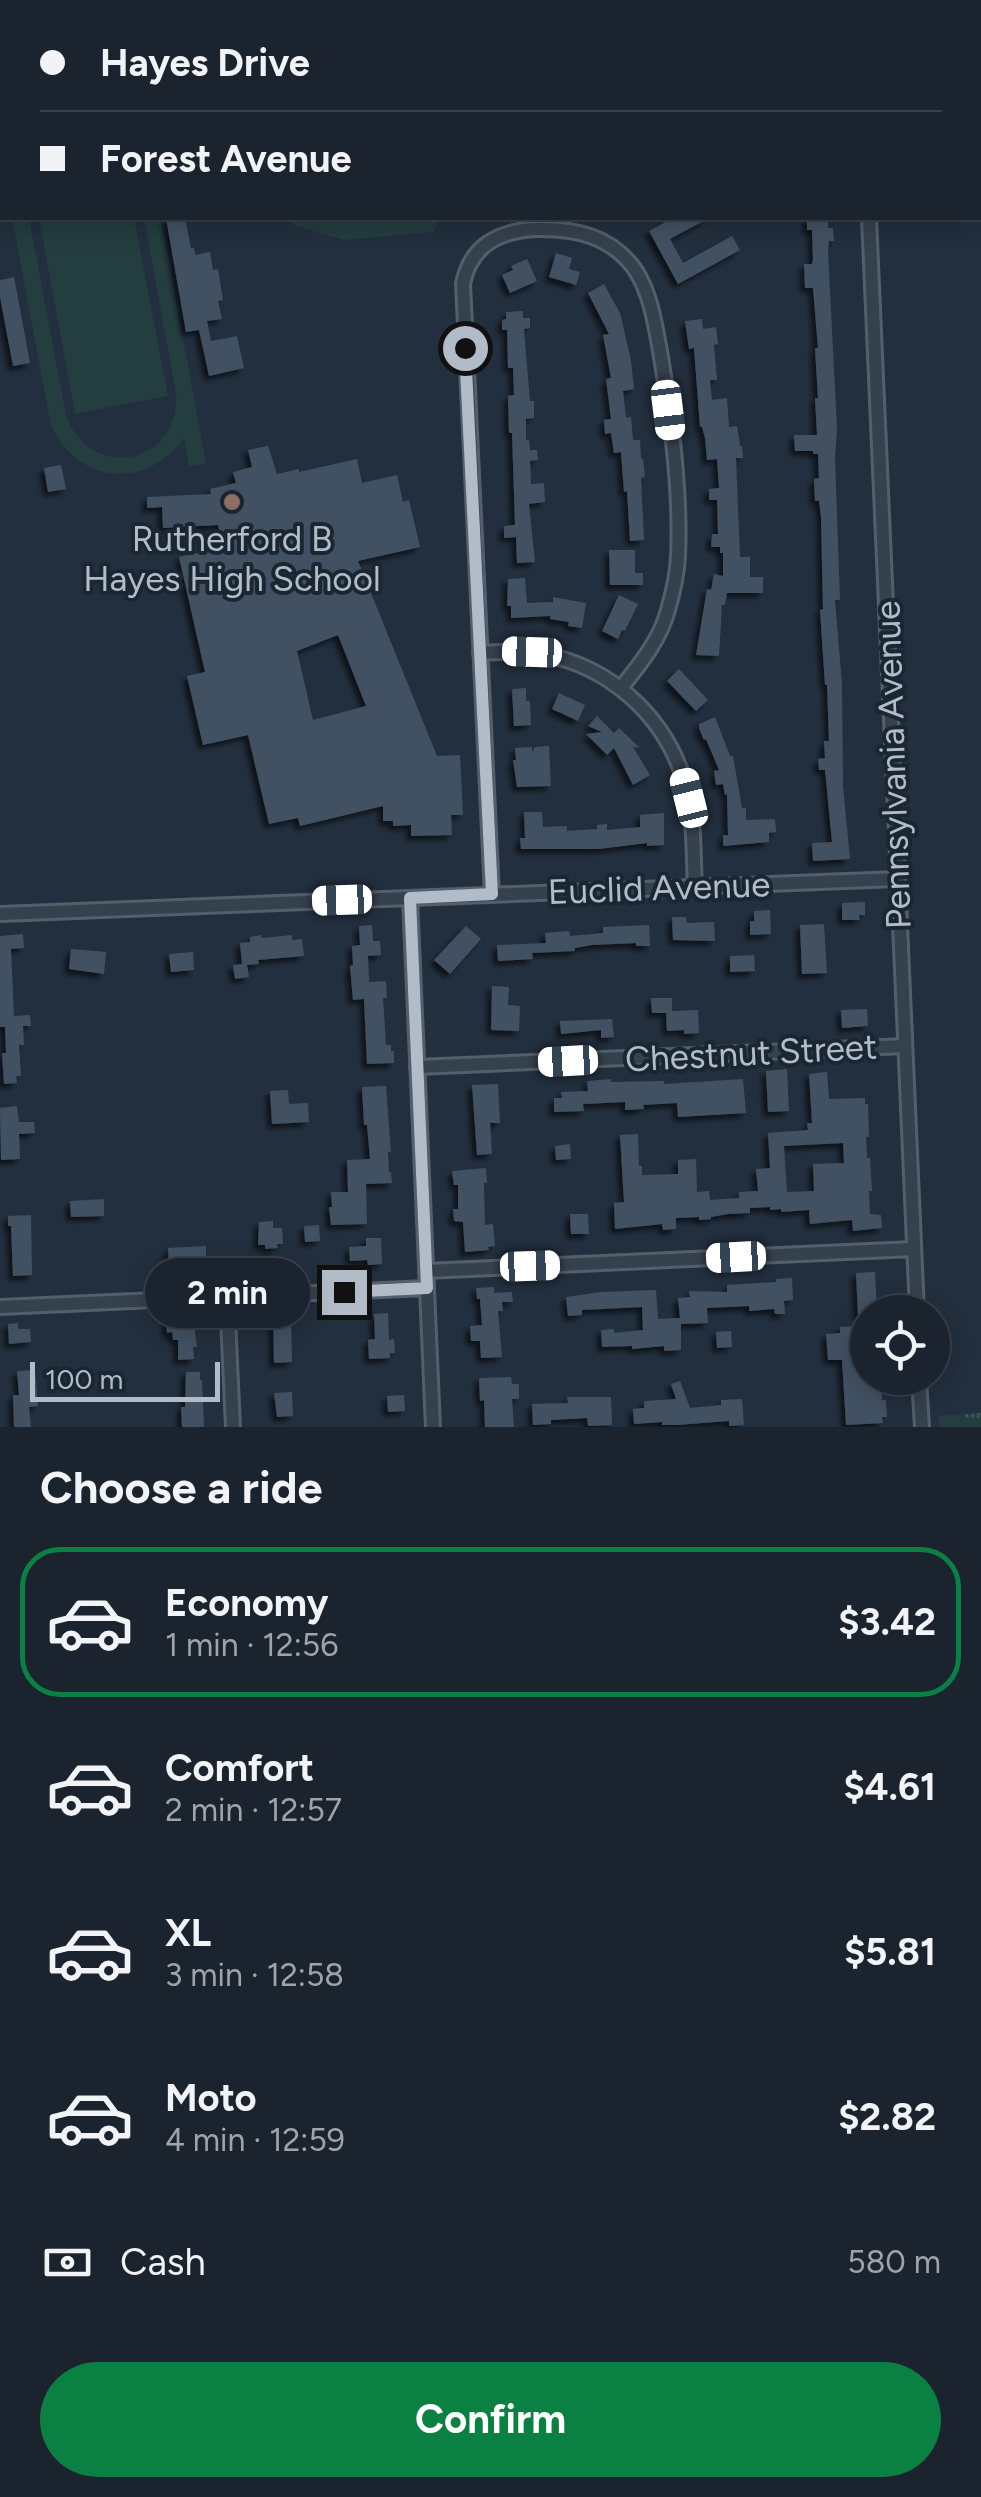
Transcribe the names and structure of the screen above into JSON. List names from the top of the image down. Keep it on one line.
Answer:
{"streets":{"street":["Pennsylvania Avenue","Euclid Avenue","Chestnut Street"]},"crossings":[["Pennsylvania Avenue","Euclid Avenue"],["Pennsylvania Avenue","Chestnut Street"]],"places":["Rutherford B Hayes High School"],"scale_bar":"100 m","page":{"banner":["Hayes Drive","Forest Avenue"],"bubble":"2 min","scale":"100 m","heading":"Choose a ride","list":[{"name":"Economy","note":"1 min · 12:56","value":"$3.42"},{"name":"Comfort","note":"2 min · 12:57","value":"$4.61"},{"name":"XL","note":"3 min · 12:58","value":"$5.81"},{"name":"Moto","note":"4 min · 12:59","value":"$2.82"}],"pay":["Cash","580 m"],"buttons":"Confirm"}}
